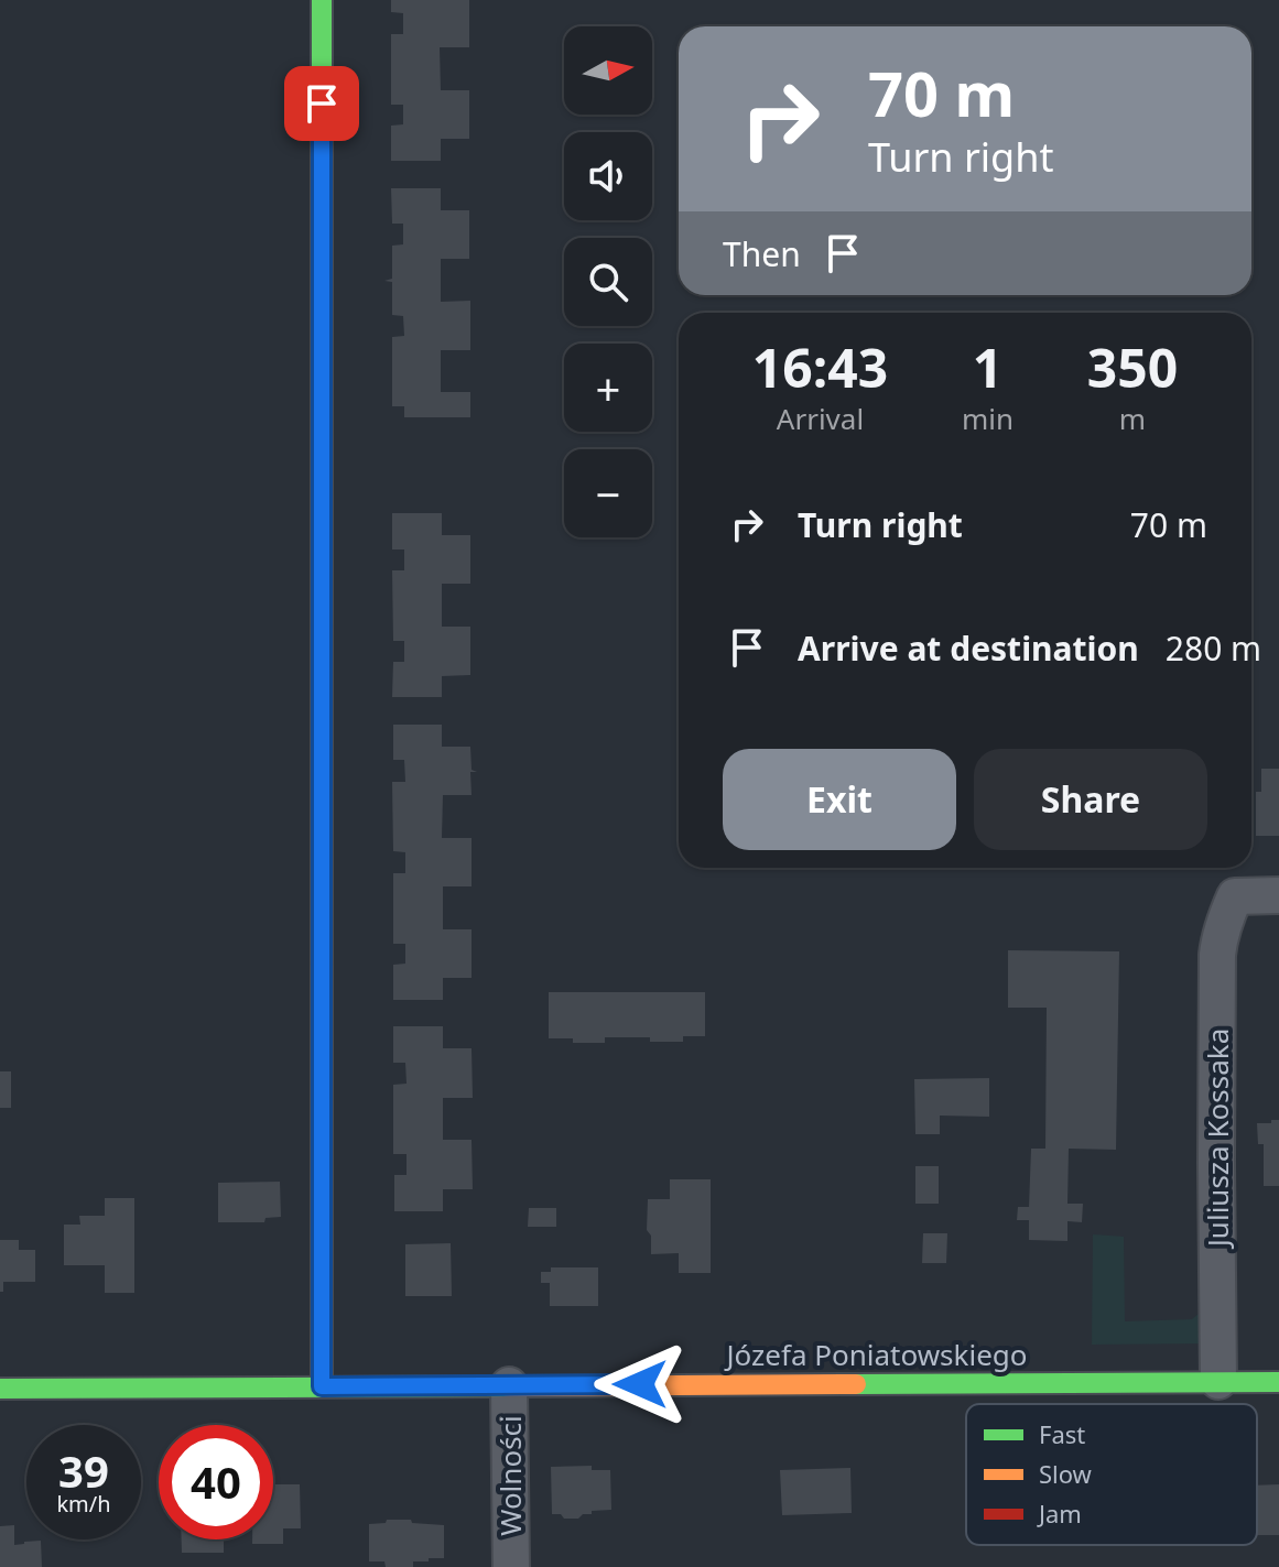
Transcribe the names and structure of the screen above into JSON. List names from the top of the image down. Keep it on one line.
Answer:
{"streets":{"street":["Juliusza Kossaka","Józefa Poniatowskiego","Wolności"]},"crossings":[["Juliusza Kossaka","Józefa Poniatowskiego"],["Józefa Poniatowskiego","Wolności"]],"legend":["Fast","Slow","Jam"],"north":"right","page":{"map_buttons":["+","−"],"turn":["70 m","Turn right"],"then":"Then","eta":["16:43","Arrival","1","min","350","m"],"list":[{"name":"Turn right","value":"70 m"},{"name":"Arrive at destination","value":"280 m"}],"buttons":["Exit","Share"],"speed":"39 km/h","limit":"40"}}
